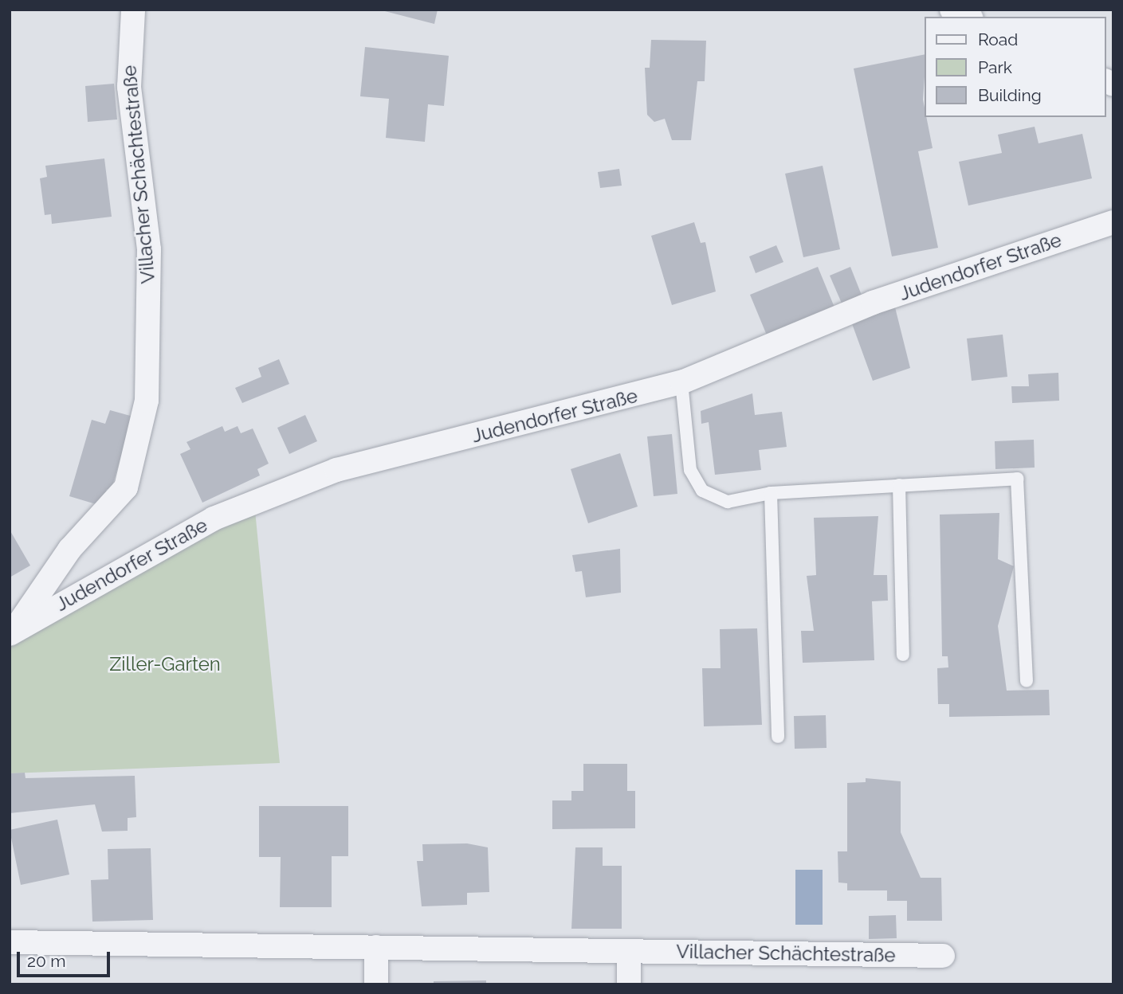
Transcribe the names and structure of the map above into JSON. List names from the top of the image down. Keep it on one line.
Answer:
{"streets":{"street":["Villacher Schächtestraße","Judendorfer Straße"]},"crossings":[["Villacher Schächtestraße","Judendorfer Straße"]],"parks":["Ziller-Garten"],"legend":["Road","Park","Building"],"scale_bar":"20 m"}
